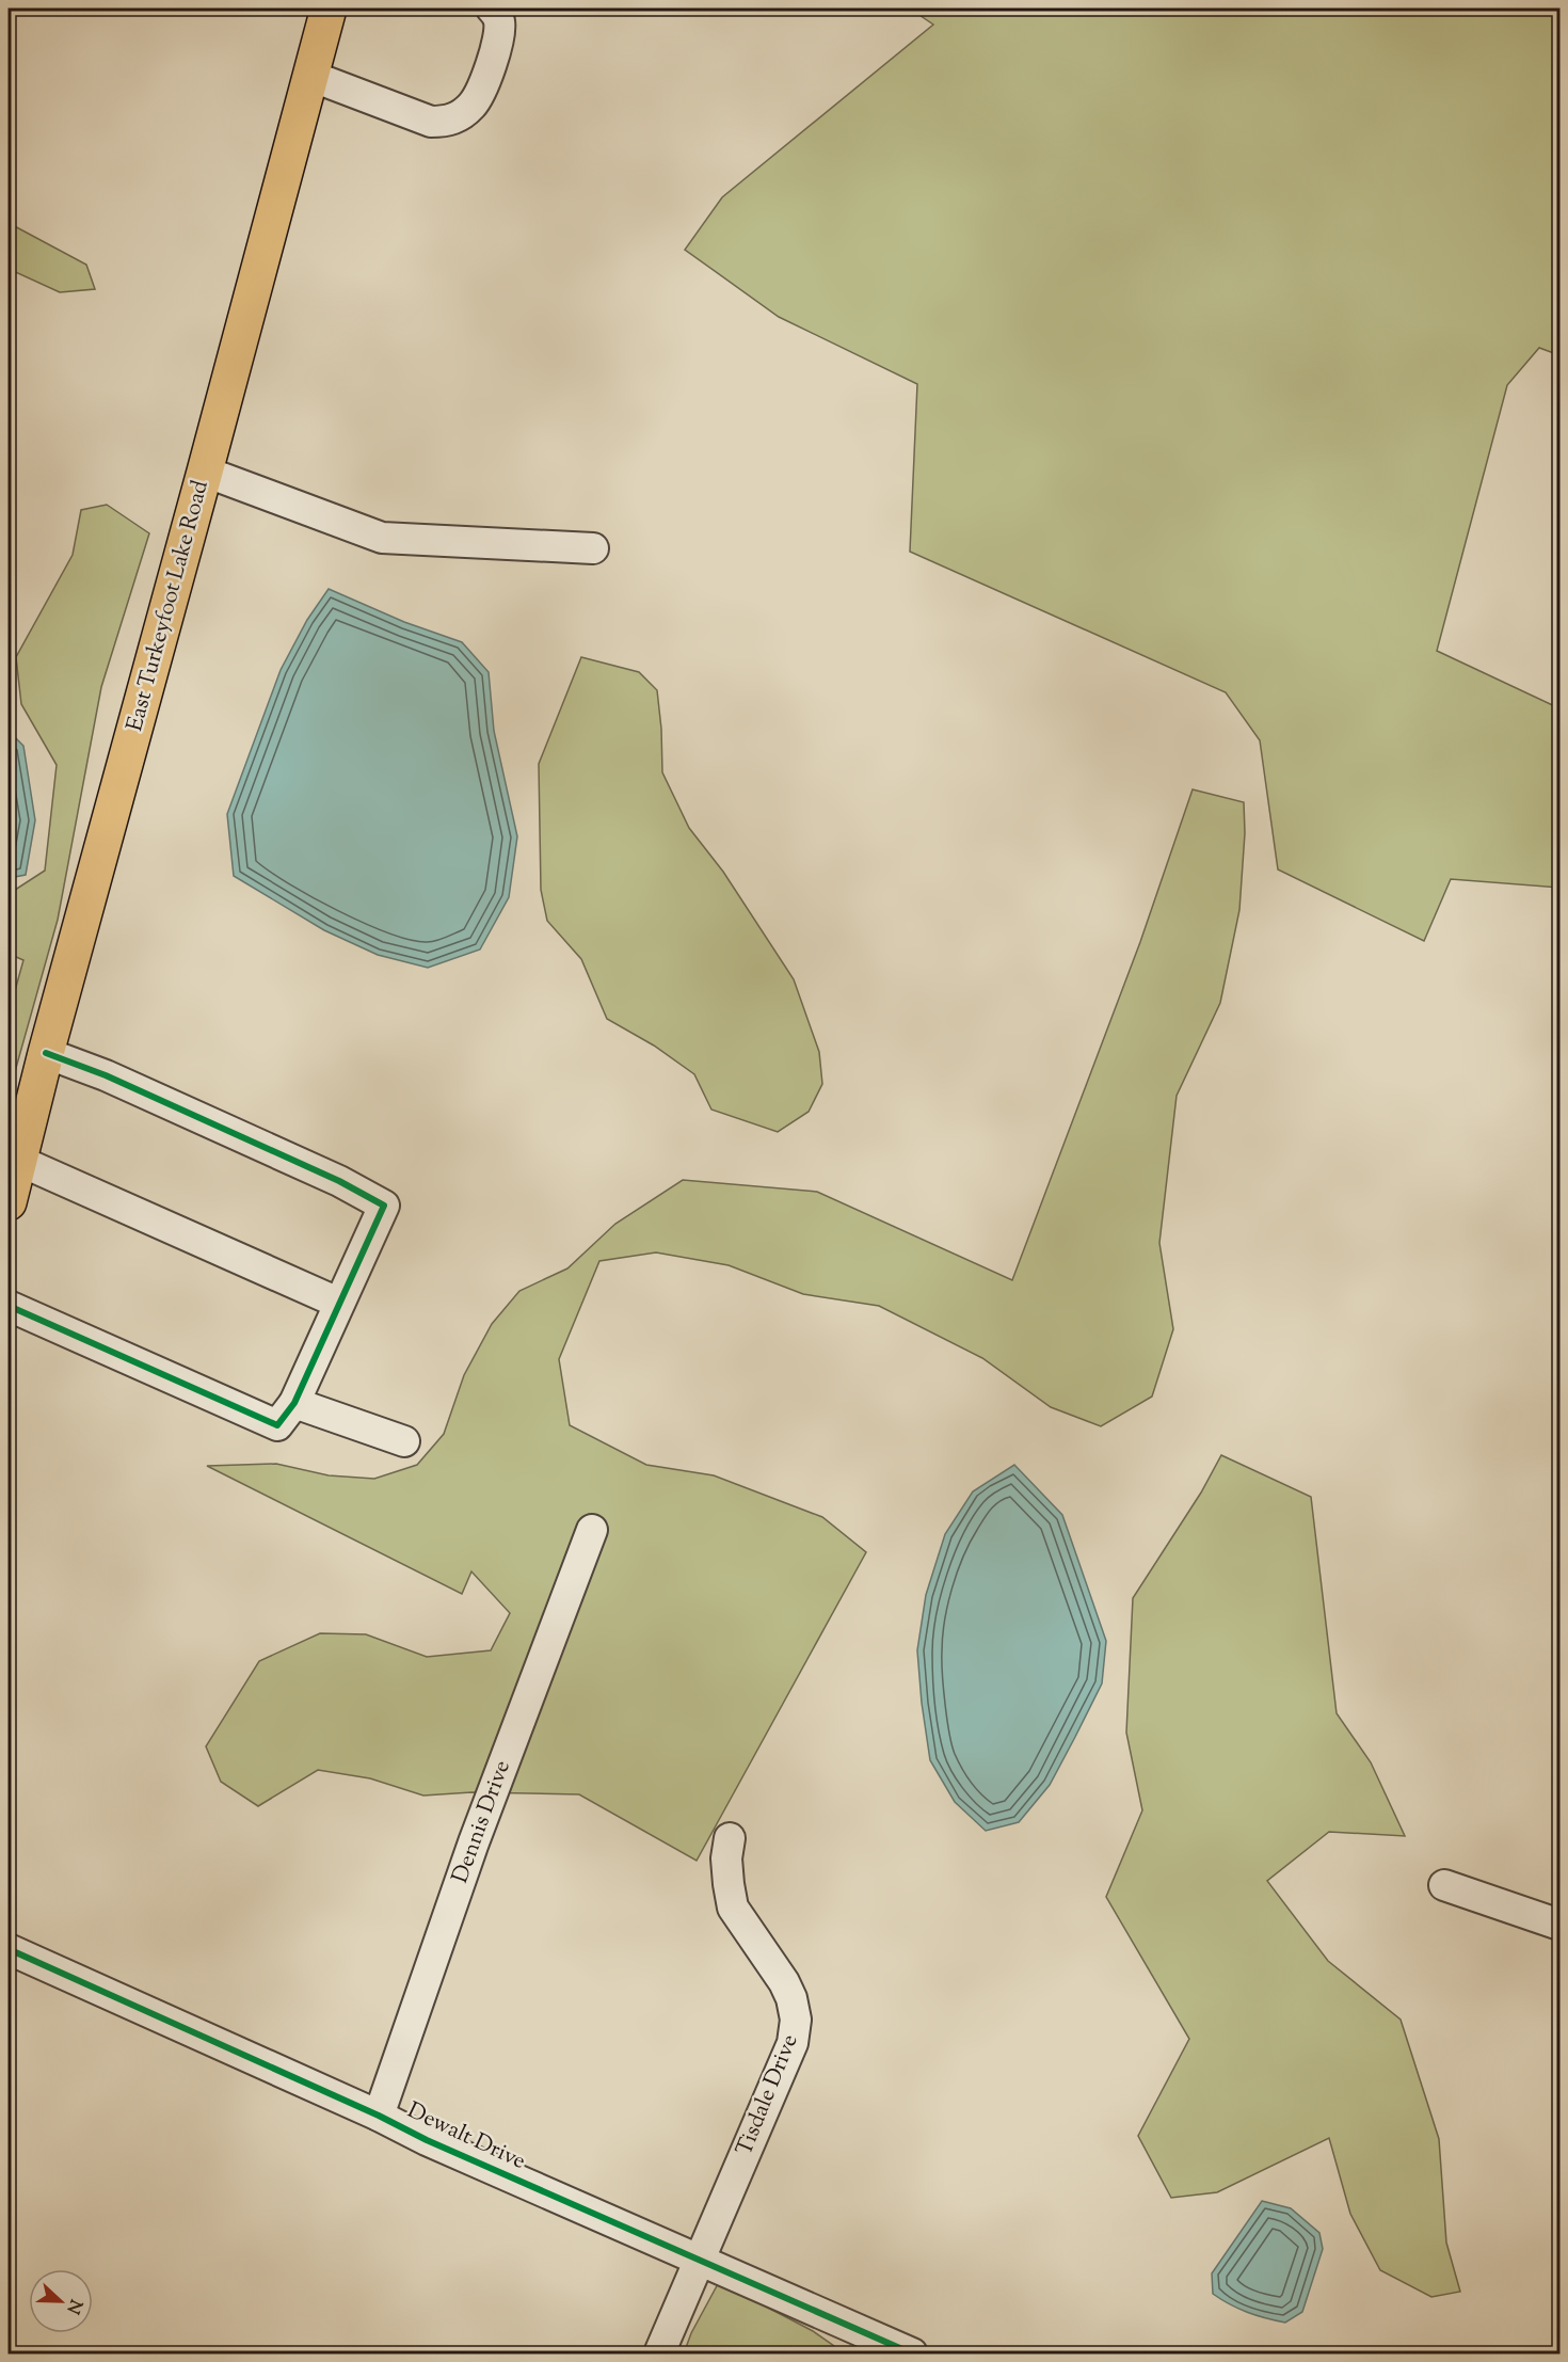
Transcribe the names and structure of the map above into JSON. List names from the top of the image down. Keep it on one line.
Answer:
{"streets":{"main road":["East Turkeyfoot Lake Road"],"street":["Dennis Drive","Tisdale Drive","Dewalt Drive"]},"crossings":[["Dennis Drive","Dewalt Drive"],["Tisdale Drive","Dewalt Drive"]],"north":"right"}
